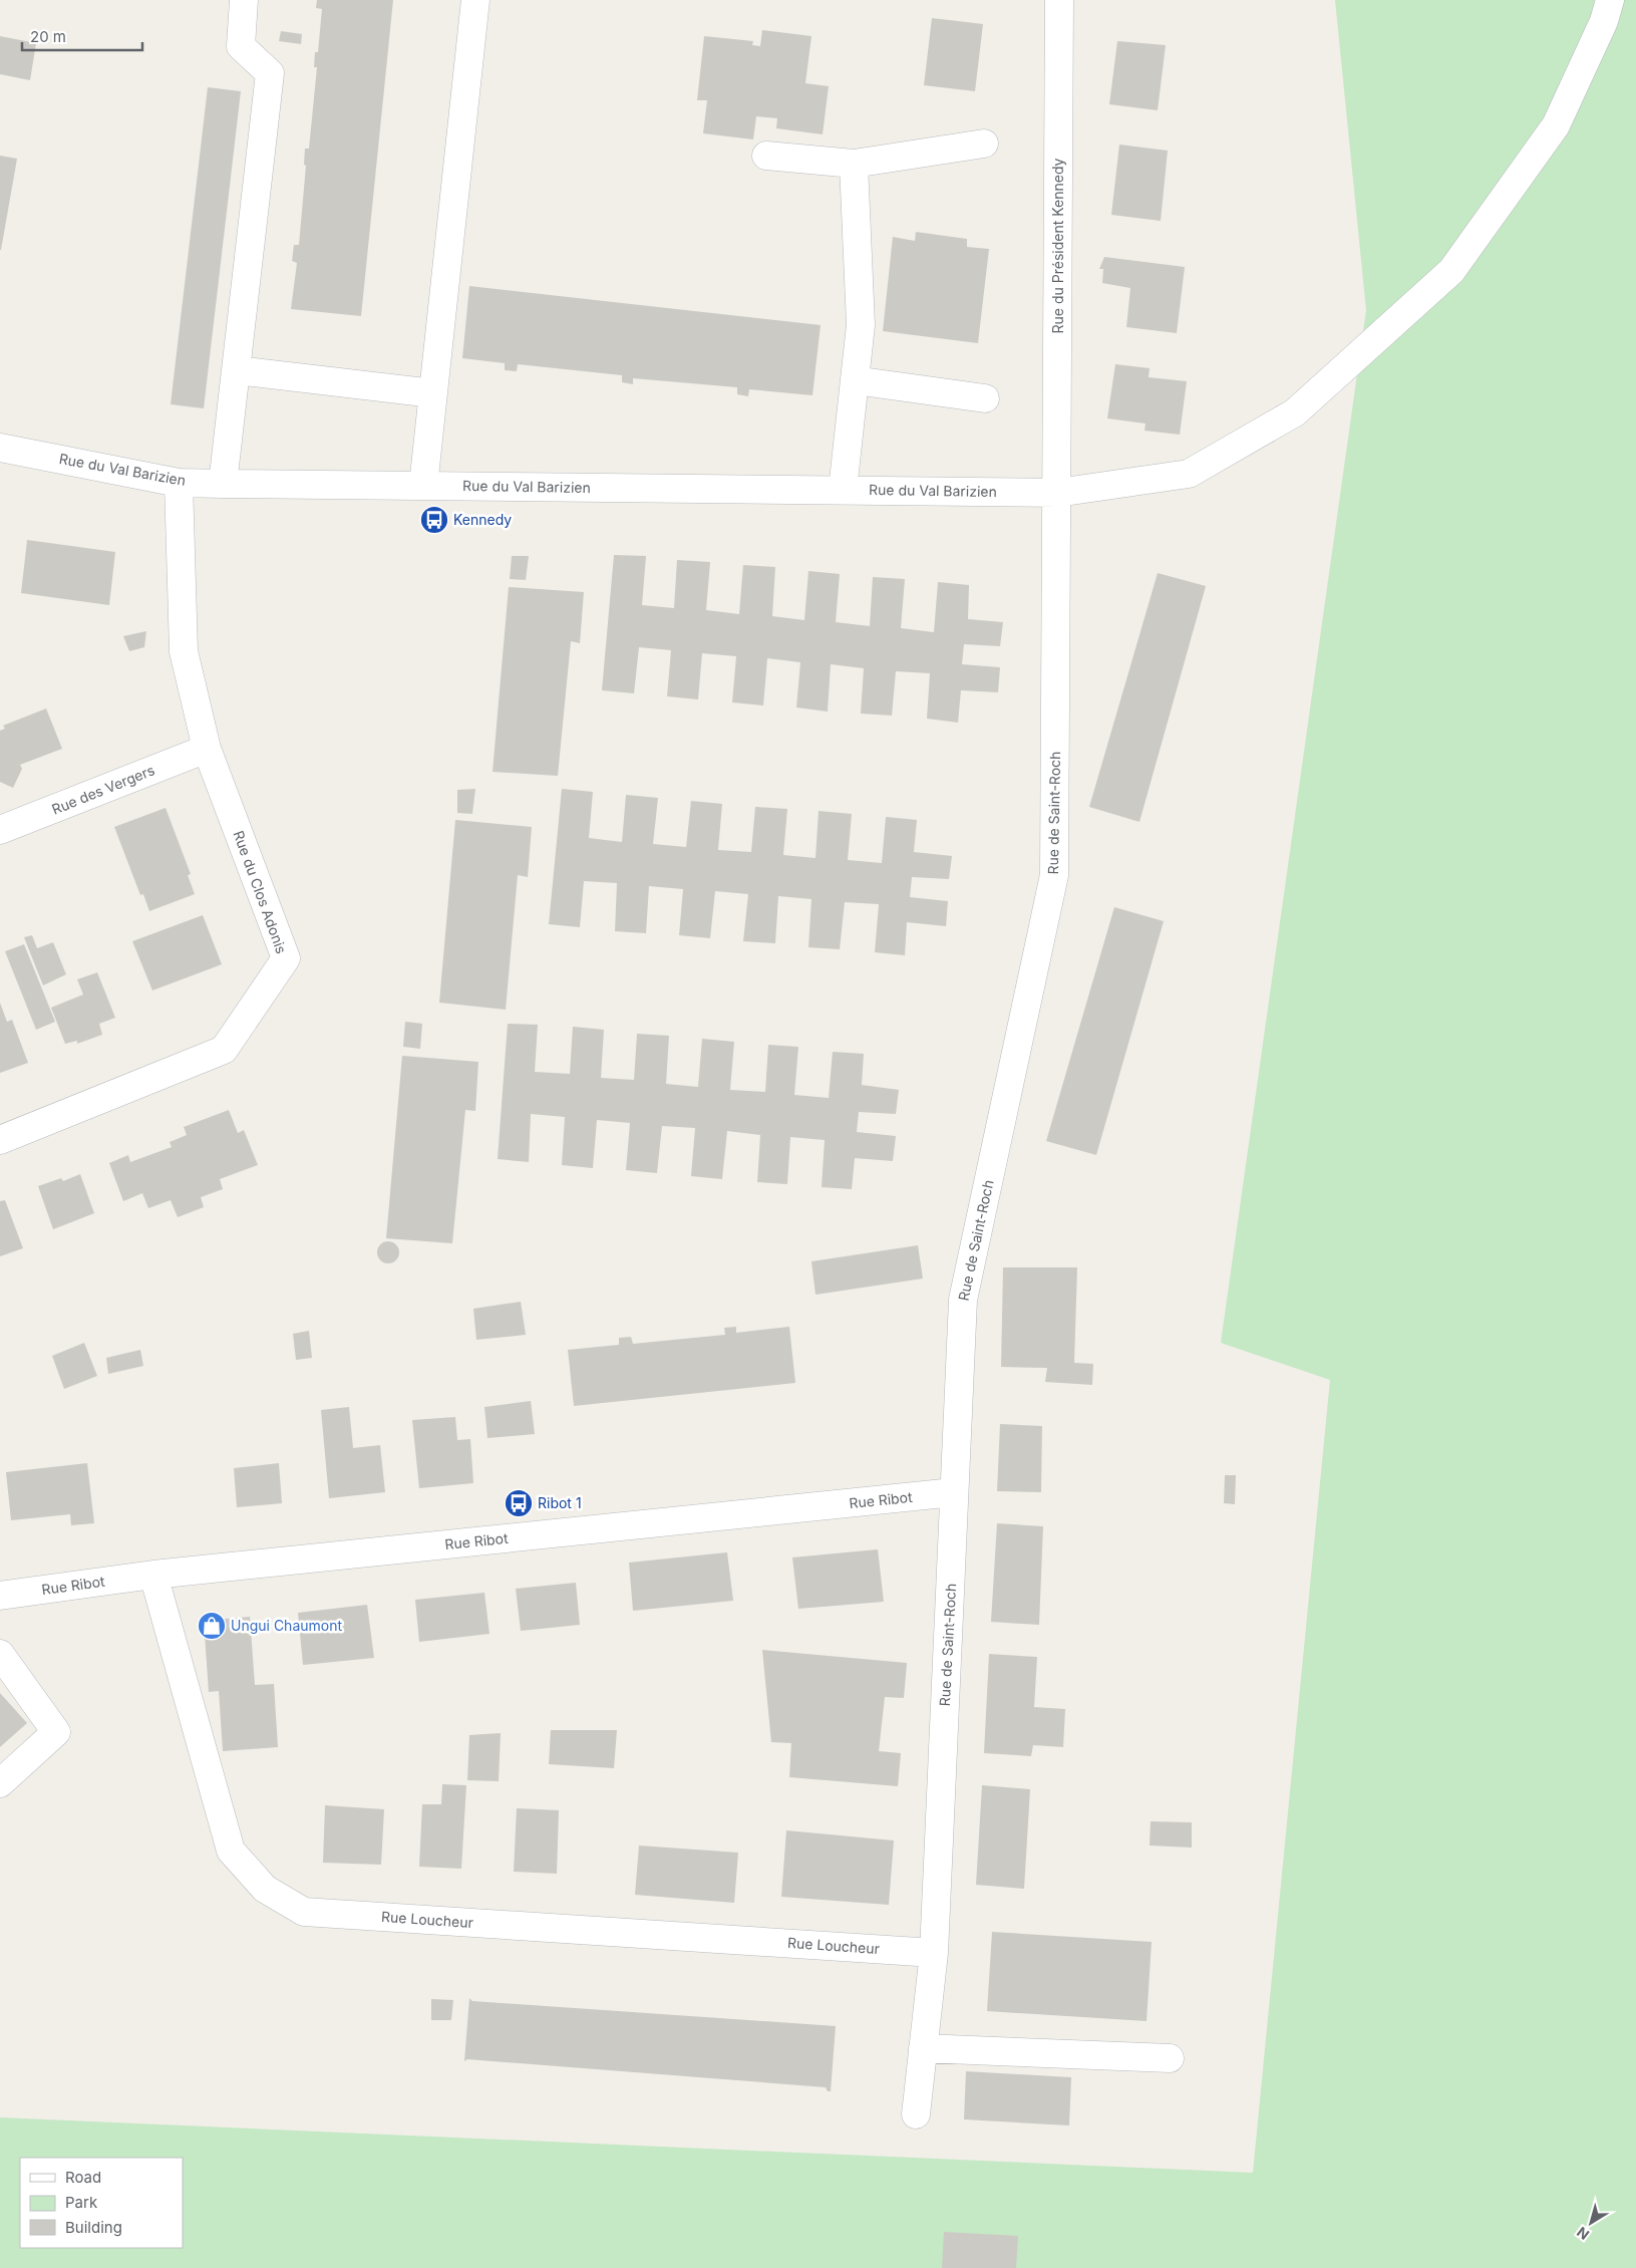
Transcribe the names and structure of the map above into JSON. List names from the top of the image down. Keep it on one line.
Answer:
{"streets":{"street":["Rue du Président Kennedy","Rue du Val Barizien","Rue des Vergers","Rue de Saint-Roch","Rue du Clos Adonis","Rue Ribot","Rue Loucheur"]},"crossings":[["Rue du Président Kennedy","Rue du Val Barizien"],["Rue du Président Kennedy","Rue de Saint-Roch"],["Rue du Val Barizien","Rue de Saint-Roch"],["Rue du Val Barizien","Rue du Clos Adonis"],["Rue des Vergers","Rue du Clos Adonis"],["Rue de Saint-Roch","Rue Ribot"],["Rue de Saint-Roch","Rue Loucheur"],["Rue Ribot","Rue Loucheur"]],"places":{"bus stop":["Kennedy","Ribot 1"],"shop":["Ungui Chaumont"]},"legend":["Road","Park","Building"],"scale_bar":"20 m","north":"bottom left"}
